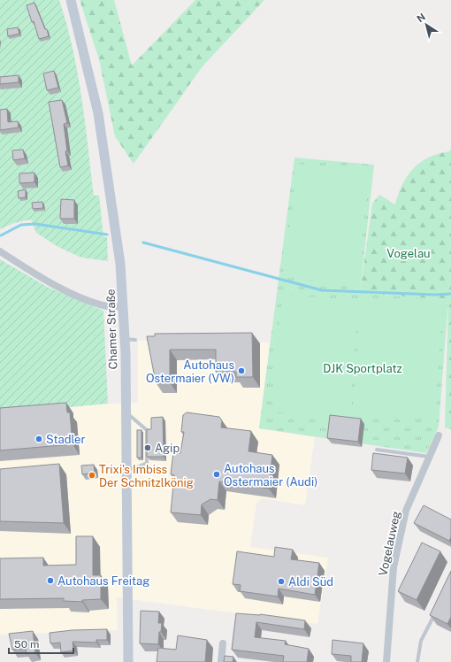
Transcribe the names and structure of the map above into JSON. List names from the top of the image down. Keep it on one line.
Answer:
{"streets":{"main road":["Chamer Straße"],"street":["Vogelauweg"]},"parks":["Vogelau","DJK Sportplatz"],"places":["Autohaus Ostermaier (VW)","Stadler","Agip","Autohaus Ostermaier (Audi)","Trixi's Imbiss Der Schnitzlkönig","Autohaus Freitag","Aldi Süd"],"scale_bar":"50 m","north":"top left"}
